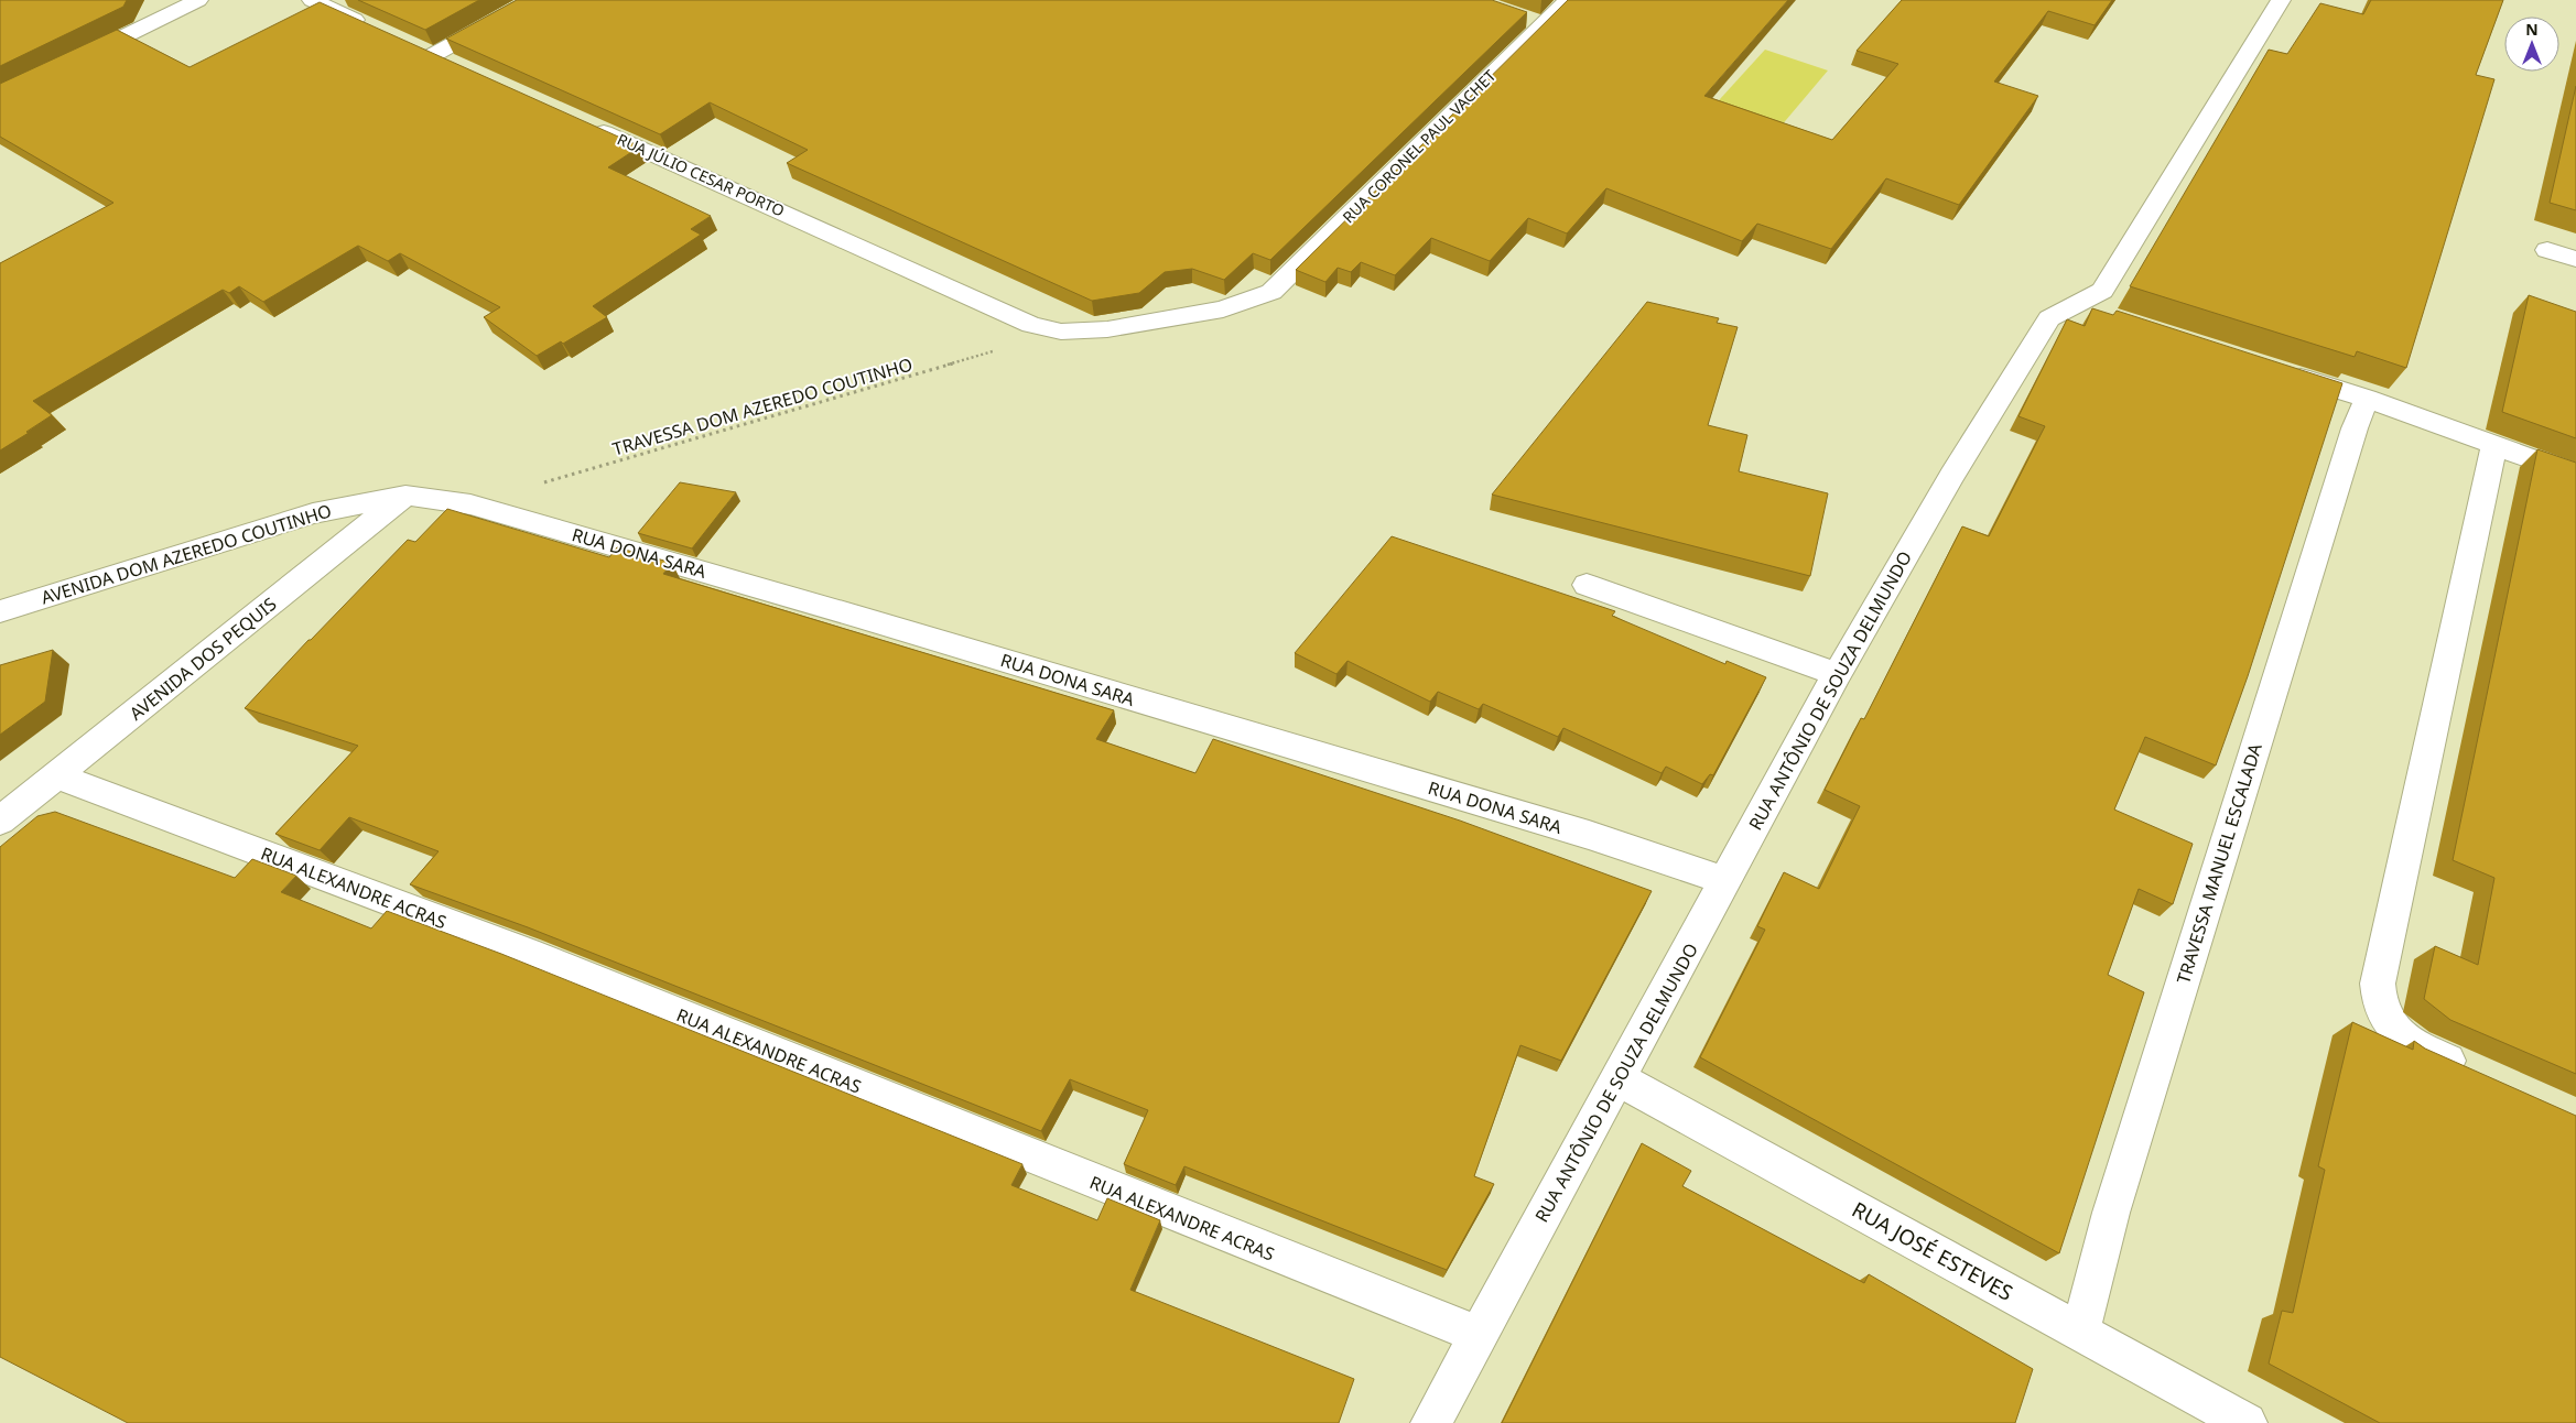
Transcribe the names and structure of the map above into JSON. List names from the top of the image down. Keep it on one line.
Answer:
{"streets":{"street":["RUA CORONEL PAUL VACHET","RUA JÚLIO CESAR PORTO","RUA DONA SARA","AVENIDA DOM AZEREDO COUTINHO","AVENIDA DOS PEQUIS","RUA ANTÔNIO DE SOUZA DELMUNDO","TRAVESSA MANUEL ESCALADA","RUA ALEXANDRE ACRAS","RUA JOSÉ ESTEVES"],"path":["TRAVESSA DOM AZEREDO COUTINHO"]},"crossings":[["RUA CORONEL PAUL VACHET","RUA JÚLIO CESAR PORTO"],["RUA CORONEL PAUL VACHET","TRAVESSA DOM AZEREDO COUTINHO"],["RUA JÚLIO CESAR PORTO","TRAVESSA DOM AZEREDO COUTINHO"],["RUA DONA SARA","AVENIDA DOM AZEREDO COUTINHO"],["RUA DONA SARA","AVENIDA DOS PEQUIS"],["RUA DONA SARA","RUA ANTÔNIO DE SOUZA DELMUNDO"],["AVENIDA DOM AZEREDO COUTINHO","AVENIDA DOS PEQUIS"],["AVENIDA DOS PEQUIS","RUA ALEXANDRE ACRAS"],["RUA ANTÔNIO DE SOUZA DELMUNDO","RUA ALEXANDRE ACRAS"],["RUA ANTÔNIO DE SOUZA DELMUNDO","RUA JOSÉ ESTEVES"],["TRAVESSA MANUEL ESCALADA","RUA JOSÉ ESTEVES"]],"north":"top"}
